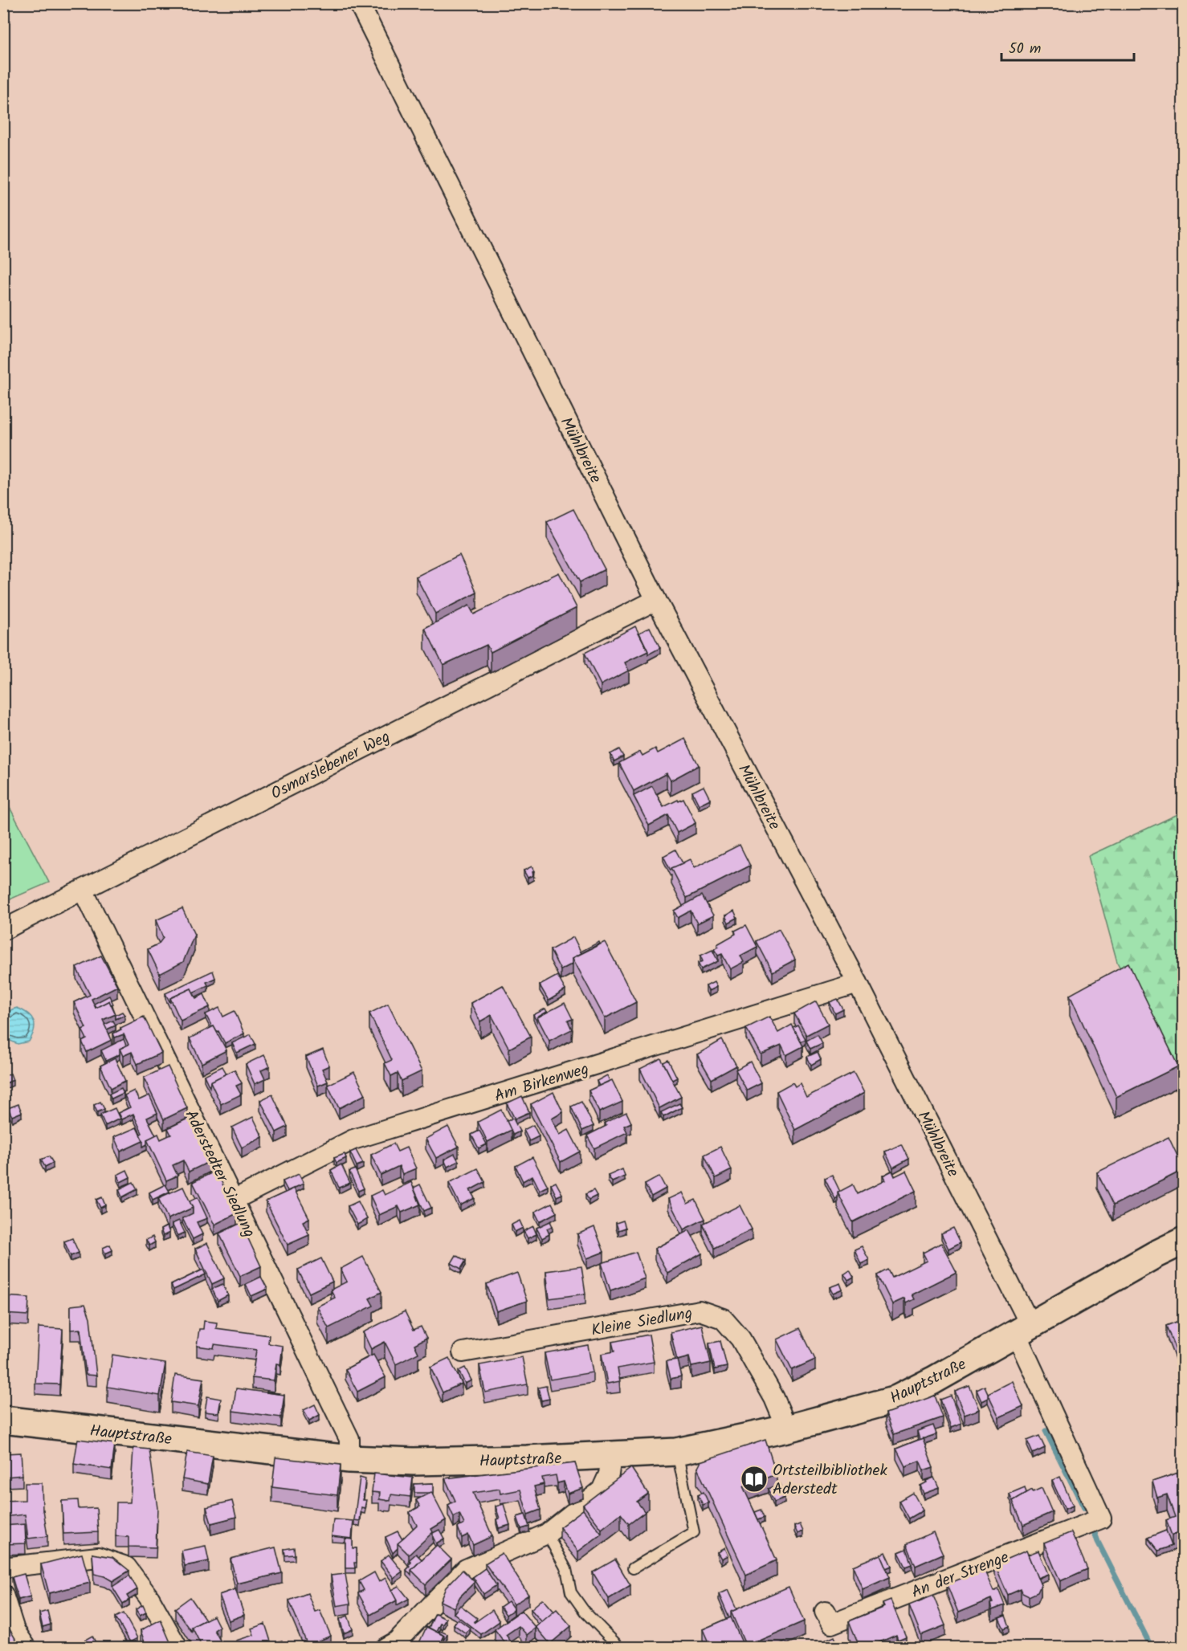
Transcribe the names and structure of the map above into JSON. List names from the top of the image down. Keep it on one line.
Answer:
{"streets":{"main road":["Hauptstraße"],"street":["Mühlbreite","Osmarslebener Weg","Am Birkenweg","Aderstedter Siedlung","Kleine Siedlung","An der Strenge"]},"crossings":[["Mühlbreite","Osmarslebener Weg"],["Mühlbreite","Am Birkenweg"],["Mühlbreite","Hauptstraße"],["Mühlbreite","An der Strenge"],["Osmarslebener Weg","Aderstedter Siedlung"],["Am Birkenweg","Aderstedter Siedlung"],["Aderstedter Siedlung","Hauptstraße"],["Kleine Siedlung","Hauptstraße"],["Hauptstraße","An der Strenge"]],"places":{"library":["Ortsteilbibliothek Aderstedt"]},"scale_bar":"50 m"}
